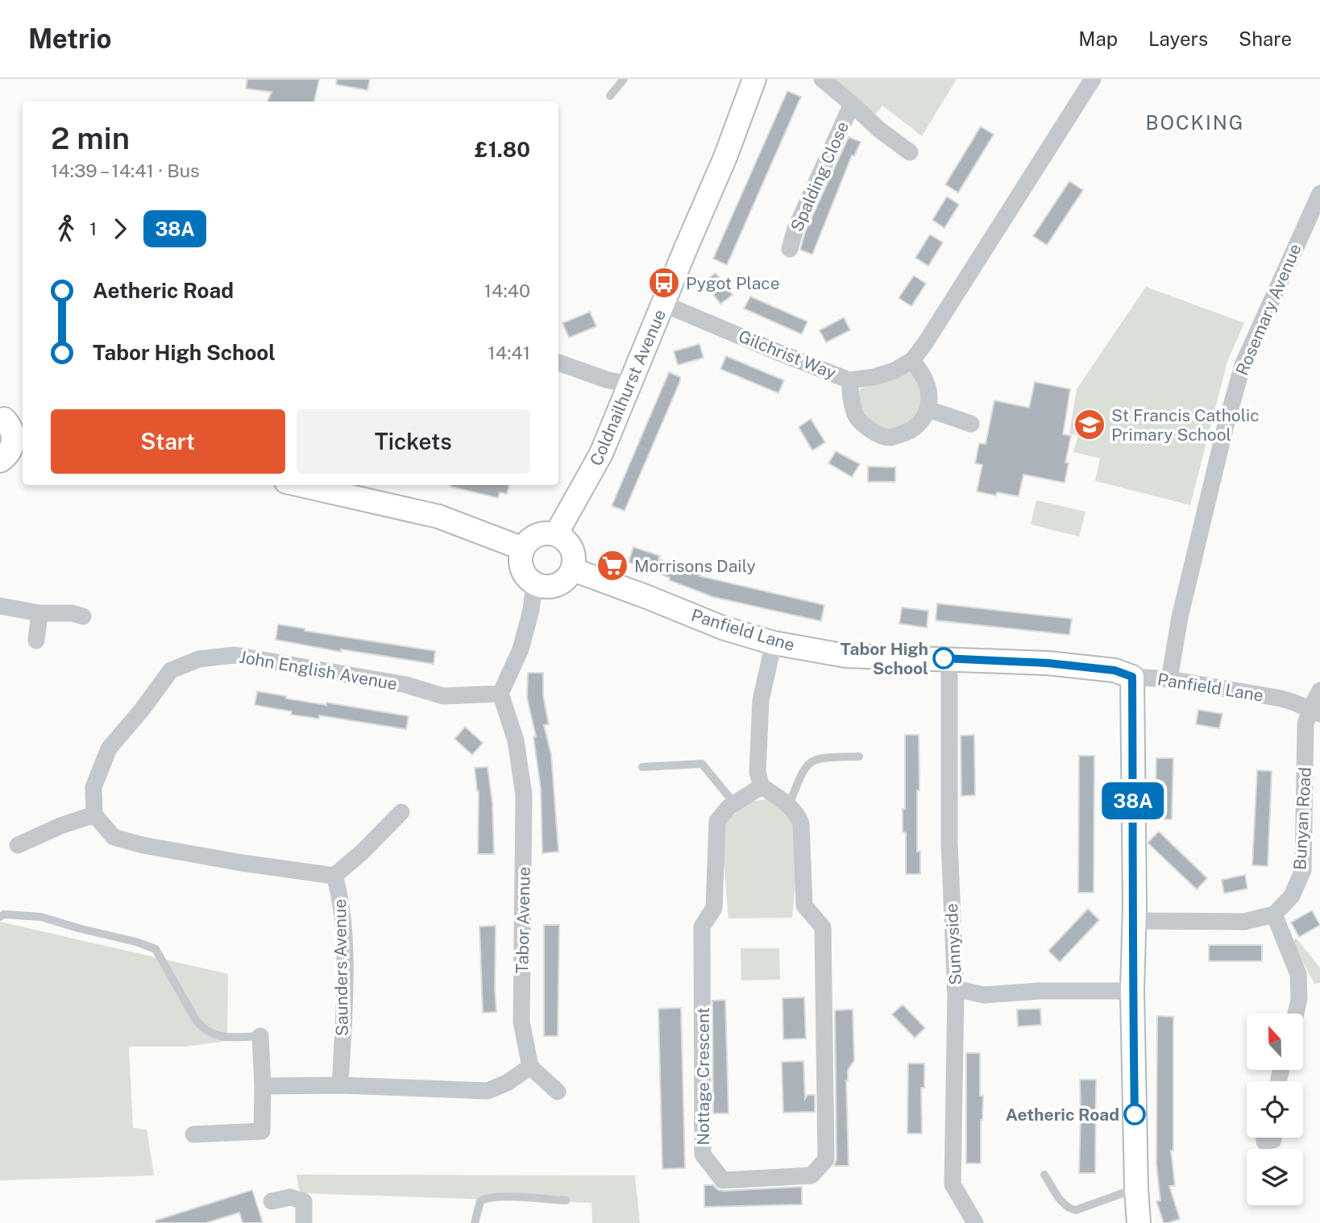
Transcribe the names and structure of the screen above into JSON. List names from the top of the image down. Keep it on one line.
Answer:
{"streets":{"street":["Spalding Close","Rosemary Avenue","Gilchrist Way","Coldnailhurst Avenue","Panfield Lane","John English Avenue","Bunyan Road","Tabor Avenue","Sunnyside","Saunders Avenue","Nottage Crescent"]},"crossings":[["Rosemary Avenue","Panfield Lane"],["Gilchrist Way","Coldnailhurst Avenue"],["Coldnailhurst Avenue","Panfield Lane"],["Panfield Lane","Bunyan Road"],["Panfield Lane","Sunnyside"],["John English Avenue","Tabor Avenue"],["John English Avenue","Saunders Avenue"]],"districts":["BOCKING"],"places":{"bus stop":["Pygot Place"],"school or university":["St Francis Catholic Primary School"],"supermarket":["Morrisons Daily"],"other":["Tabor High School","Aetheric Road"]},"lines":["bus line 38A"],"north":"top","page":{"header":"Metrio","nav":["Map","Layers","Share"],"on_map":"38A","heading":["2 min","14:39 – 14:41 · Bus","£1.80"],"legs":["1","38A"],"list":[{"name":"Aetheric Road","value":"14:40"},{"name":"Tabor High School","value":"14:41"}],"buttons":["Start","Tickets"]}}
